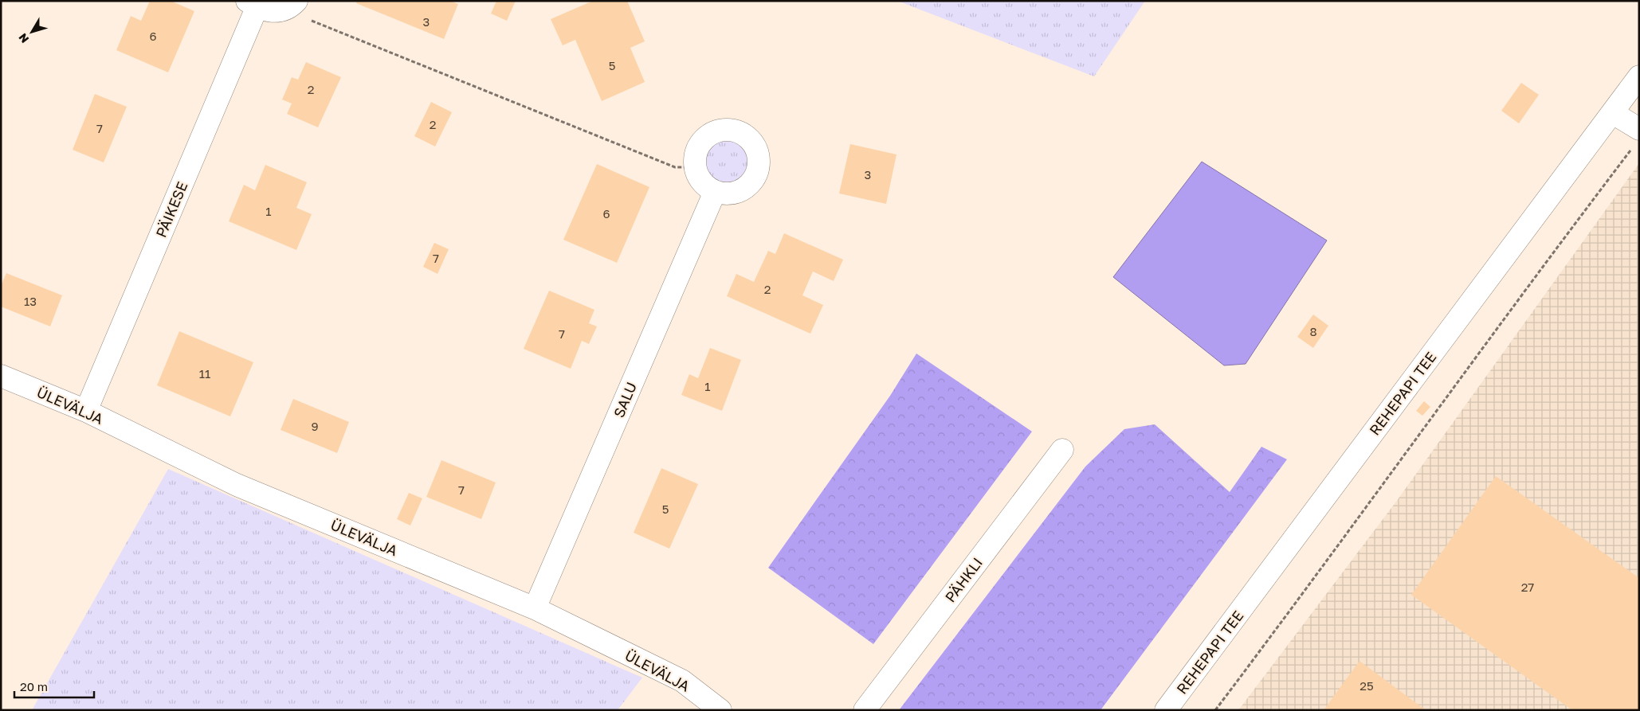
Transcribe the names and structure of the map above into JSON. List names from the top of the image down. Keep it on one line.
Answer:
{"streets":{"street":["PÄIKESE","REHEPAPI TEE","SALU","ÜLEVÄLJA","PÄHKLI"]},"crossings":[["PÄIKESE","ÜLEVÄLJA"],["SALU","ÜLEVÄLJA"]],"house_numbers":["3","6","5","2","2","7","3","1","6","7","2","13","8","7","11","1","9","7","5","27","25"],"scale_bar":"20 m","north":"bottom left"}
